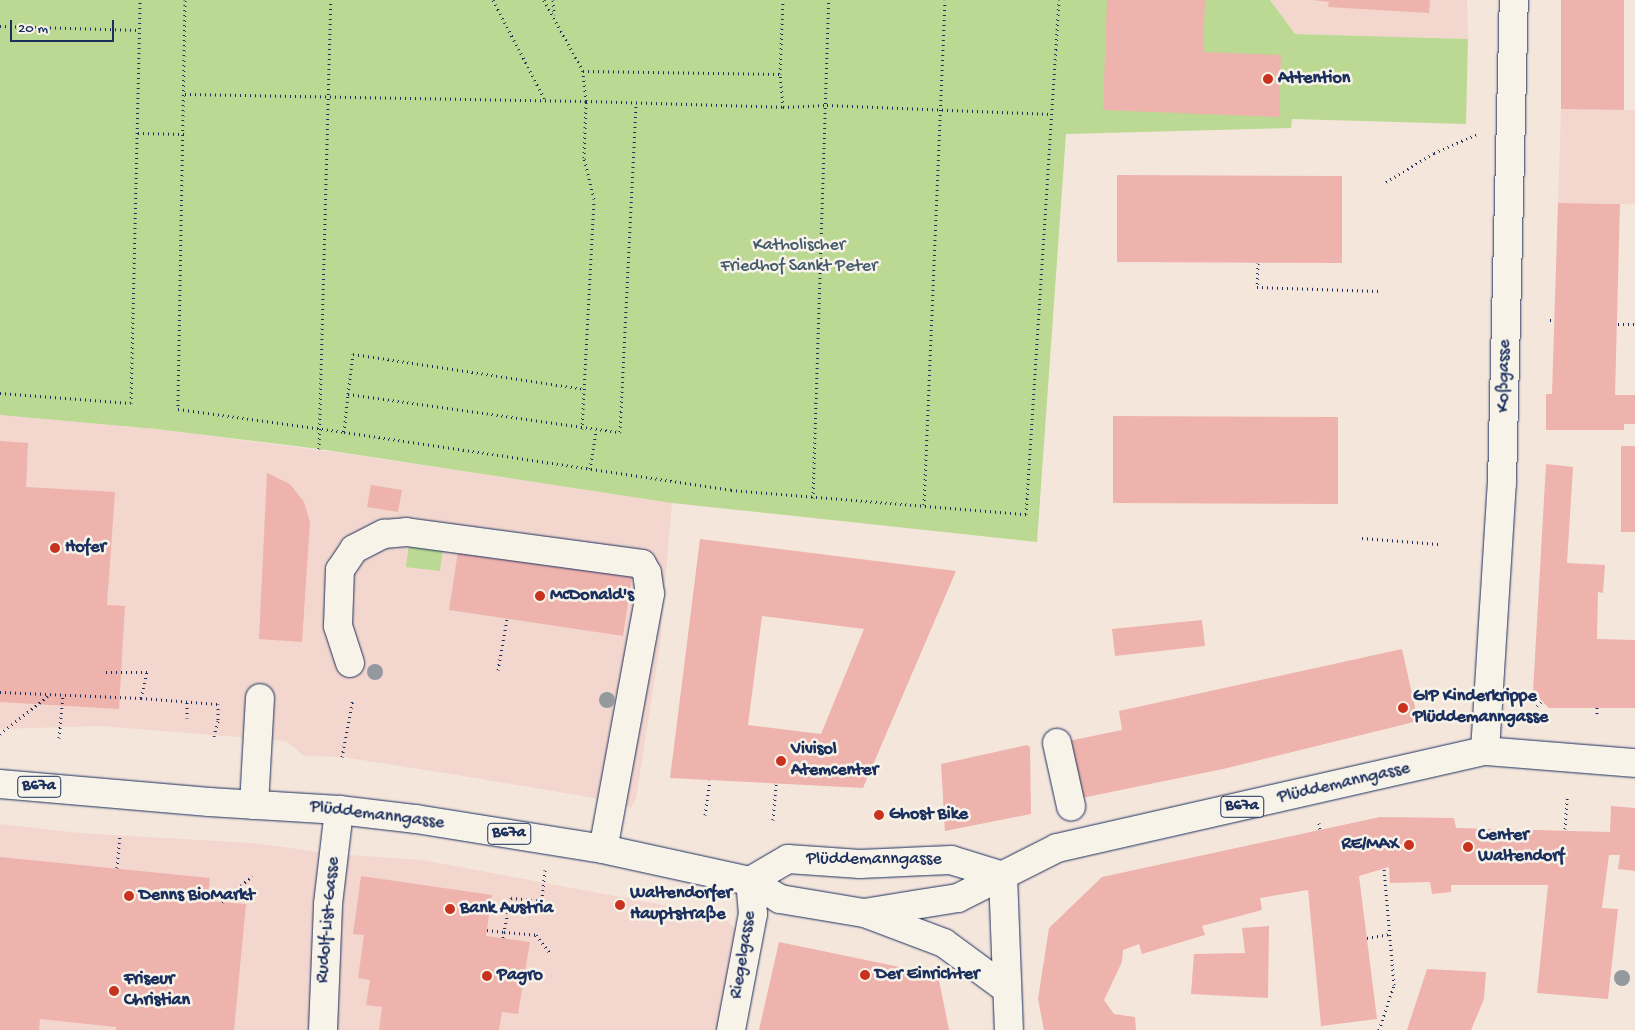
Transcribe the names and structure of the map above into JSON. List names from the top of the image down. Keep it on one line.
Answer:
{"streets":{"main road":["Koßgasse","Plüddemanngasse","B67a","Rudolf-List-Gasse","Riegelgasse"]},"crossings":[["Koßgasse","Plüddemanngasse"],["Plüddemanngasse","Rudolf-List-Gasse"],["Plüddemanngasse","Riegelgasse"]],"parks":["Katholischer Friedhof Sankt Peter"],"places":["Attention","Hofer","McDonald's","GIP Kinderkrippe Plüddemanngasse","Vivisol Atemcenter","Ghost Bike","RE/MAX","Center Waltendorf","Denns BioMarkt","Waltendorfer Hauptstraße","Bank Austria","Der Einrichter","Pagro","Friseur Christian"],"scale_bar":"20 m"}
